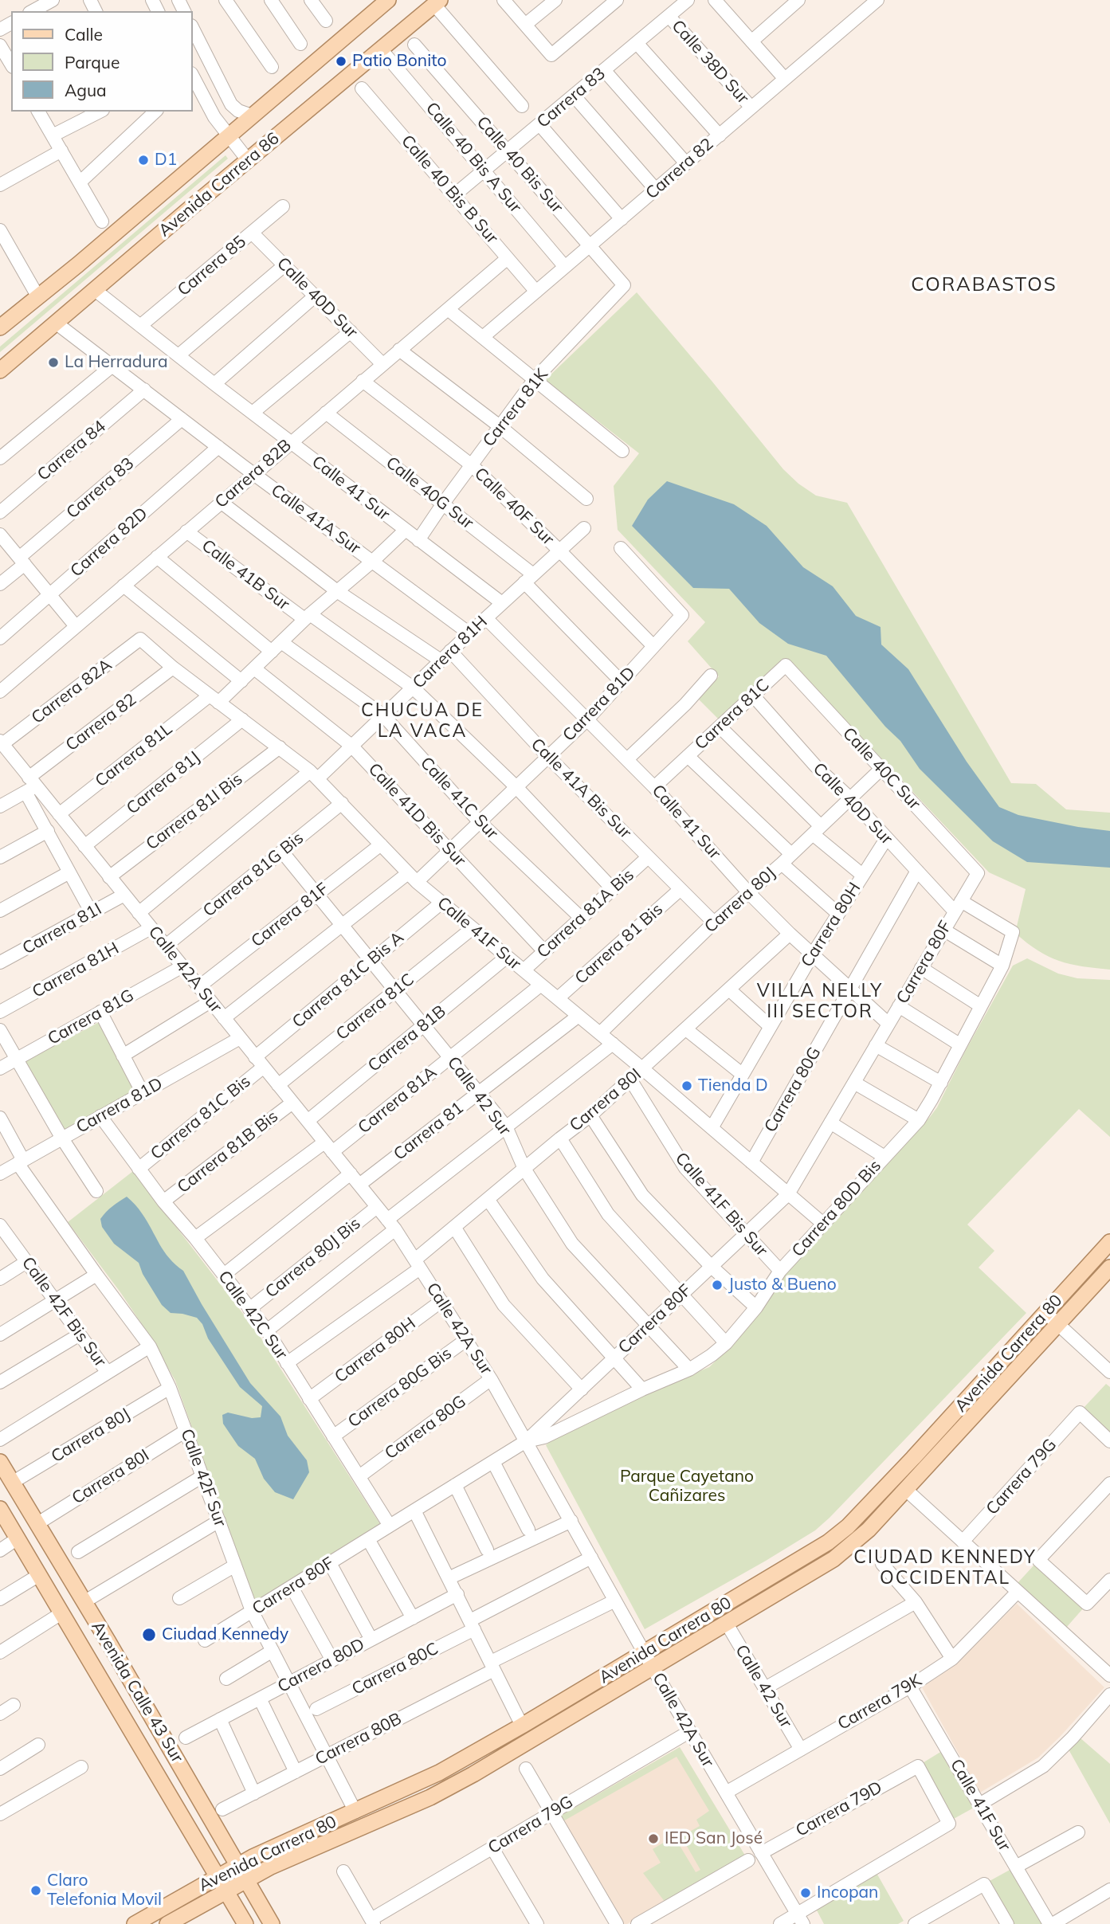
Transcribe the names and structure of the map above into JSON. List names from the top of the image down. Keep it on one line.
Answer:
{"streets":{"main road":["Avenida Carrera 86","Avenida Carrera 80","Avenida Calle 43 Sur"],"street":["Calle 38D Sur","Carrera 83","Calle 40 Bis A Sur","Calle 40 Bis Sur","Carrera 82","Calle 40 Bis B Sur","Carrera 85","Calle 40D Sur","Carrera 81K","Carrera 84","Carrera 82B","Calle 41 Sur","Calle 40G Sur","Calle 40F Sur","Calle 41A Sur","Carrera 82D","Calle 41B Sur","Carrera 81H","Carrera 82A","Carrera 81D","Carrera 81C","Carrera 81L","Calle 40C Sur","Carrera 81J","Calle 41A Bis Sur","Calle 41C Sur","Carrera 81I Bis","Calle 41D Bis Sur","Carrera 81G Bis","Carrera 80J","Carrera 81A Bis","Carrera 81F","Carrera 80H","Carrera 81I","Calle 41F Sur","Carrera 81 Bis","Carrera 80F","Calle 42A Sur","Carrera 81C Bis A","Carrera 81G","Carrera 81B","Carrera 80G","Calle 42 Sur","Carrera 81A","Carrera 80I","Carrera 81C Bis","Carrera 81","Carrera 81B Bis","Calle 41F Bis Sur","Carrera 80D Bis","Carrera 80J Bis","Calle 42F Bis Sur","Calle 42C Sur","Carrera 80G Bis","Carrera 79G","Calle 42F Sur","Carrera 80D","Carrera 80C","Carrera 79K","Carrera 80B","Carrera 79D"]},"crossings":[["Calle 38D Sur","Carrera 83"],["Calle 38D Sur","Carrera 82"],["Carrera 83","Calle 40 Bis A Sur"],["Carrera 83","Calle 40 Bis Sur"],["Carrera 83","Calle 40 Bis B Sur"],["Carrera 83","Calle 41A Sur"],["Calle 40 Bis A Sur","Carrera 82"],["Calle 40 Bis A Sur","Avenida Carrera 86"],["Calle 40 Bis Sur","Carrera 82"],["Calle 40 Bis Sur","Carrera 81K"],["Carrera 82","Calle 40 Bis B Sur"],["Carrera 82","Calle 41F Sur"],["Carrera 82","Calle 42A Sur"],["Avenida Carrera 86","Calle 41 Sur"],["Avenida Carrera 86","Calle 41A Sur"],["Calle 40 Bis B Sur","Carrera 82B"],["Carrera 85","Calle 40D Sur"],["Carrera 85","Calle 41 Sur"],["Calle 40D Sur","Carrera 82B"],["Calle 40D Sur","Carrera 81C"],["Calle 40D Sur","Carrera 80J"],["Calle 40D Sur","Carrera 80H"],["Calle 40D Sur","Carrera 80F"],["Calle 40D Sur","Carrera 80G"],["Calle 40D Sur","Carrera 80D Bis"],["Carrera 81K","Calle 41 Sur"],["Carrera 81K","Calle 40G Sur"],["Carrera 81K","Calle 40F Sur"],["Carrera 84","Calle 41A Sur"],["Carrera 82B","Calle 41 Sur"],["Carrera 82B","Calle 40G Sur"],["Carrera 82B","Calle 40F Sur"],["Carrera 82B","Calle 41A Sur"],["Carrera 82B","Calle 41B Sur"],["Calle 41 Sur","Carrera 81H"],["Calle 41 Sur","Carrera 81D"],["Calle 41 Sur","Carrera 81C"],["Calle 41 Sur","Carrera 80J"],["Calle 41 Sur","Carrera 80H"],["Calle 41 Sur","Carrera 80F"],["Calle 41 Sur","Carrera 80G"],["Calle 41 Sur","Carrera 80I"],["Calle 40G Sur","Carrera 81H"],["Calle 40G Sur","Carrera 81D"],["Calle 40F Sur","Carrera 81H"],["Calle 40F Sur","Carrera 81D"],["Calle 41A Sur","Carrera 82D"],["Calle 41A Sur","Carrera 81H"],["Calle 41B Sur","Carrera 81H"],["Calle 41B Sur","Carrera 81D"],["Calle 41B Sur","Carrera 81A Bis"],["Carrera 81H","Calle 41A Bis Sur"],["Carrera 81H","Calle 41C Sur"],["Carrera 81H","Calle 41D Bis Sur"],["Carrera 81H","Calle 41F Sur"],["Carrera 81H","Calle 42A Sur"],["Carrera 82A","Calle 41F Sur"],["Carrera 81D","Calle 41A Bis Sur"],["Carrera 81D","Calle 41C Sur"],["Carrera 81D","Calle 41D Bis Sur"],["Carrera 81D","Calle 41F Sur"],["Carrera 81D","Calle 42A Sur"],["Carrera 81D","Calle 42 Sur"],["Carrera 81D","Calle 42C Sur"],["Carrera 81D","Calle 42F Sur"],["Carrera 81C","Calle 40C Sur"],["Carrera 81C","Calle 41F Sur"],["Carrera 81C","Calle 42A Sur"],["Carrera 81C","Calle 42 Sur"],["Carrera 81L","Calle 41F Sur"],["Carrera 81L","Calle 42A Sur"],["Calle 40C Sur","Carrera 80J"],["Calle 40C Sur","Carrera 80F"],["Carrera 81J","Calle 41F Sur"],["Carrera 81J","Calle 42A Sur"],["Calle 41A Bis Sur","Carrera 80J"],["Calle 41A Bis Sur","Carrera 81A Bis"],["Calle 41A Bis Sur","Carrera 81 Bis"],["Calle 41C Sur","Carrera 81A Bis"],["Carrera 81I Bis","Calle 41F Sur"],["Carrera 81I Bis","Calle 42A Sur"],["Calle 41D Bis Sur","Carrera 81A Bis"],["Carrera 81G Bis","Calle 41F Sur"],["Carrera 81G Bis","Calle 42A Sur"],["Carrera 81G Bis","Calle 42 Sur"],["Carrera 80J","Calle 41F Sur"],["Carrera 80J","Calle 42F Sur"],["Carrera 80J","Avenida Calle 43 Sur"],["Carrera 81A Bis","Calle 41F Sur"],["Carrera 81F","Calle 41F Sur"],["Carrera 81F","Calle 42A Sur"],["Carrera 81F","Calle 42 Sur"],["Carrera 80H","Calle 41F Sur"],["Carrera 80H","Calle 42A Sur"],["Carrera 80H","Calle 42C Sur"],["Carrera 81I","Calle 42A Sur"],["Calle 41F Sur","Carrera 81 Bis"],["Calle 41F Sur","Carrera 80F"],["Calle 41F Sur","Carrera 81C Bis A"],["Calle 41F Sur","Carrera 81B"],["Calle 41F Sur","Carrera 80G"],["Calle 41F Sur","Carrera 81A"],["Calle 41F Sur","Carrera 80I"],["Calle 41F Sur","Carrera 81"],["Calle 41F Sur","Carrera 80D Bis"],["Calle 41F Sur","Carrera 79K"],["Carrera 80F","Calle 42A Sur"],["Carrera 80F","Calle 42 Sur"],["Carrera 80F","Calle 41F Bis Sur"],["Carrera 80F","Carrera 80D Bis"],["Carrera 80F","Calle 42C Sur"],["Carrera 80F","Calle 42F Sur"],["Calle 42A Sur","Carrera 81C Bis A"],["Calle 42A Sur","Carrera 81G"],["Calle 42A Sur","Carrera 81B"],["Calle 42A Sur","Carrera 80G"],["Calle 42A Sur","Carrera 81A"],["Calle 42A Sur","Carrera 80I"],["Calle 42A Sur","Carrera 81C Bis"],["Calle 42A Sur","Carrera 81"],["Calle 42A Sur","Carrera 81B Bis"],["Calle 42A Sur","Carrera 80D Bis"],["Calle 42A Sur","Carrera 80J Bis"],["Calle 42A Sur","Avenida Carrera 80"],["Calle 42A Sur","Carrera 80G Bis"],["Calle 42A Sur","Carrera 79G"],["Calle 42A Sur","Carrera 80C"],["Calle 42A Sur","Carrera 79K"],["Calle 42A Sur","Carrera 80B"],["Calle 42A Sur","Carrera 79D"],["Carrera 81C Bis A","Calle 42 Sur"],["Carrera 81C Bis A","Carrera 81C Bis"],["Carrera 81B","Calle 42 Sur"],["Carrera 80G","Calle 42C Sur"],["Calle 42 Sur","Carrera 81A"],["Calle 42 Sur","Carrera 80I"],["Calle 42 Sur","Carrera 81"],["Calle 42 Sur","Carrera 80D Bis"],["Calle 42 Sur","Avenida Carrera 80"],["Calle 42 Sur","Carrera 79K"],["Carrera 80I","Calle 41F Bis Sur"],["Carrera 80I","Calle 42C Sur"],["Carrera 80I","Calle 42F Sur"],["Carrera 80I","Avenida Calle 43 Sur"],["Carrera 81C Bis","Calle 42C Sur"],["Carrera 81B Bis","Calle 42C Sur"],["Calle 41F Bis Sur","Carrera 80D Bis"],["Carrera 80J Bis","Calle 42C Sur"],["Calle 42C Sur","Carrera 80G Bis"],["Avenida Carrera 80","Calle 42F Sur"],["Avenida Carrera 80","Avenida Calle 43 Sur"],["Calle 42F Sur","Carrera 80D"],["Calle 42F Sur","Carrera 80B"]],"districts":["CORABASTOS","CHUCUA DE LA VACA","VILLA NELLY III SECTOR","CIUDAD KENNEDY OCCIDENTAL"],"parks":["Parque Cayetano Cañizares"],"places":["Patio Bonito","D1","La Herradura","Tienda D","Justo & Bueno","Ciudad Kennedy","IED San José","Claro Telefonia Movil","Incopan"],"legend":["Calle","Parque","Agua"]}
